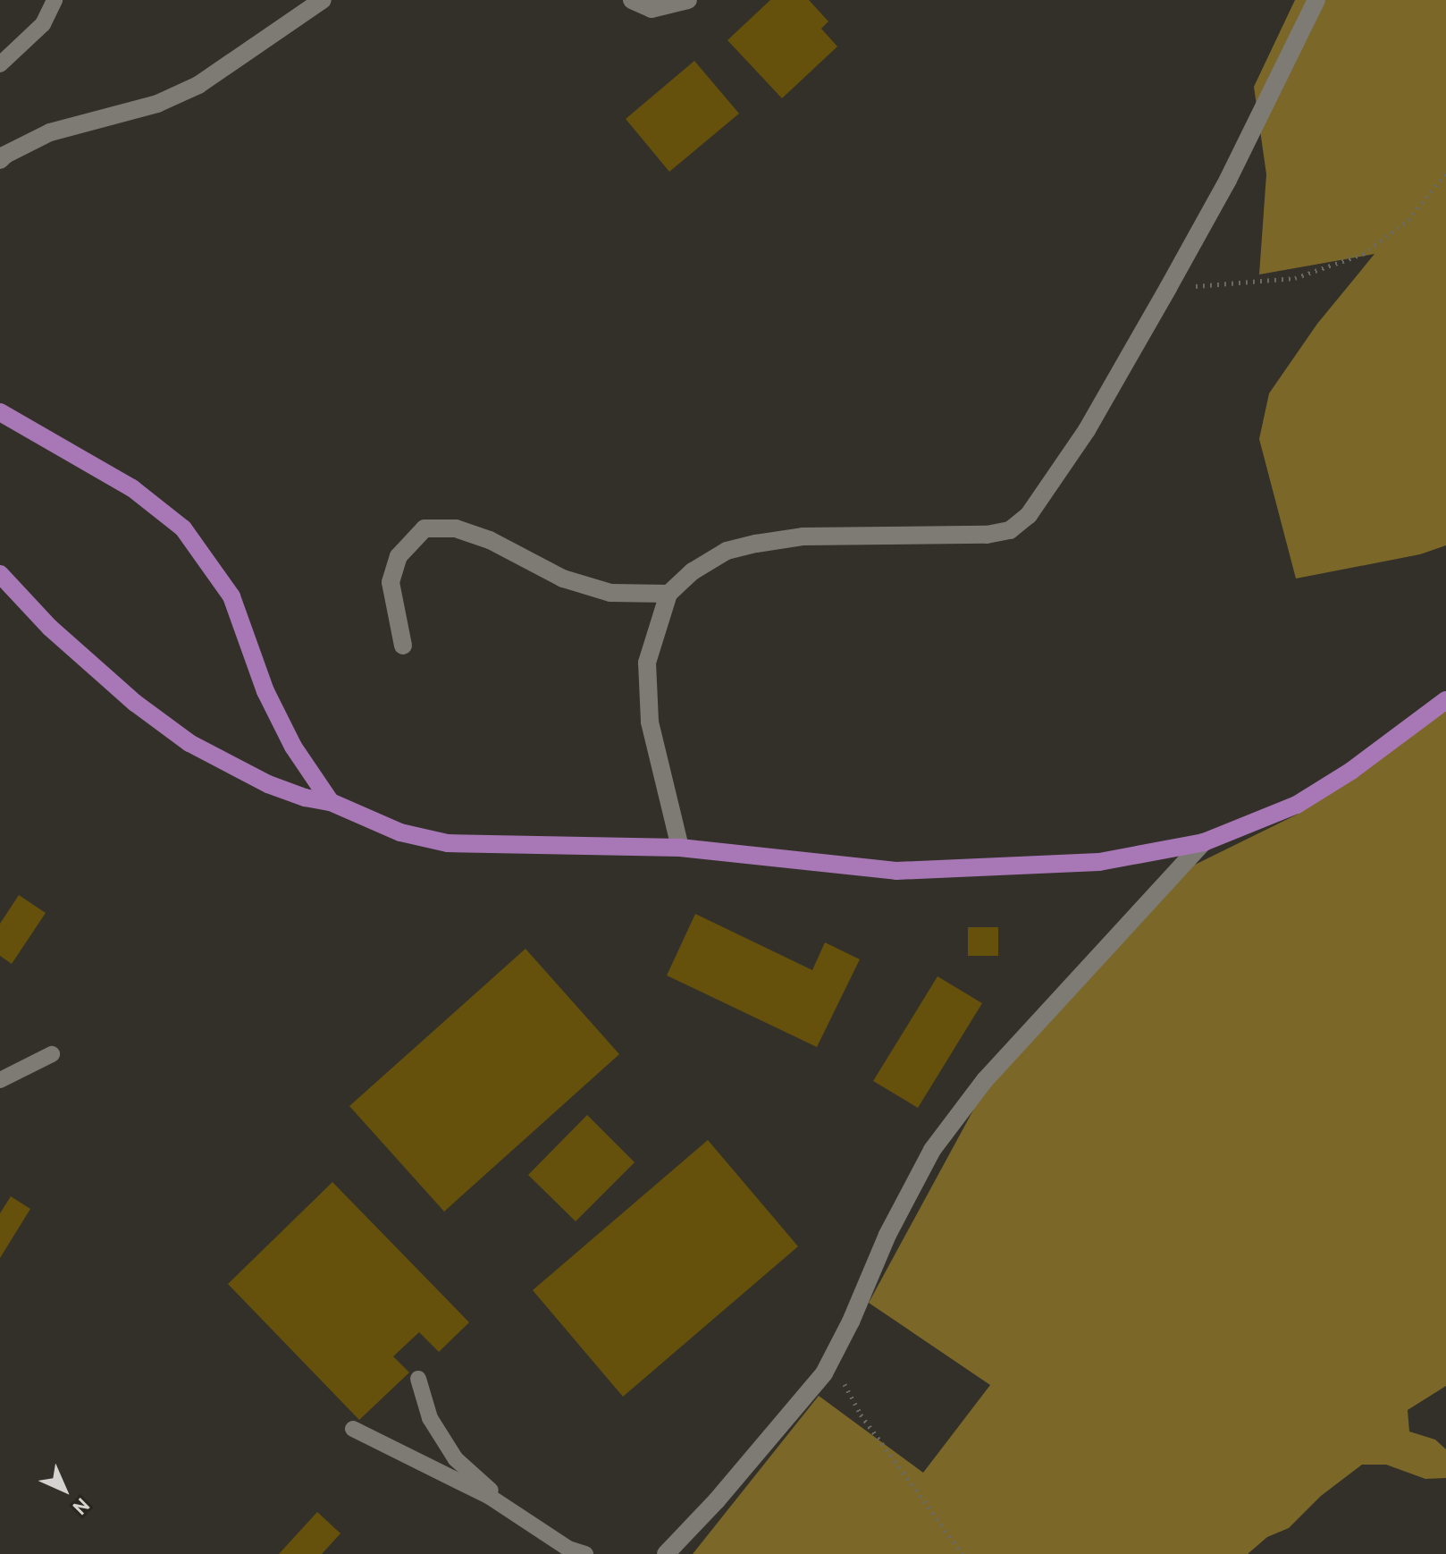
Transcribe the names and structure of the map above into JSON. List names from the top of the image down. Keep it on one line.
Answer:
{"north":"bottom right"}
